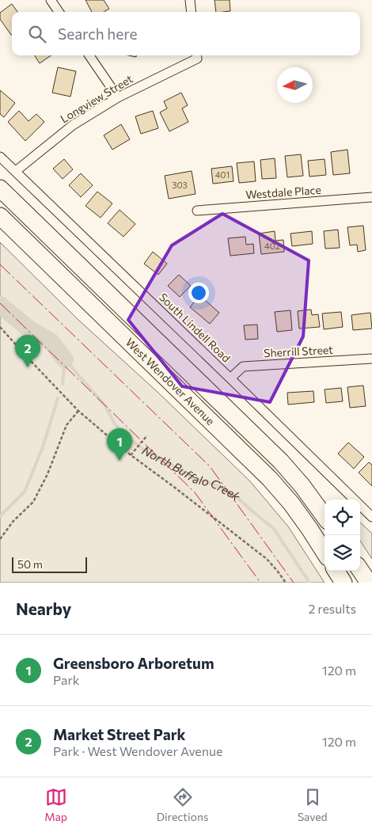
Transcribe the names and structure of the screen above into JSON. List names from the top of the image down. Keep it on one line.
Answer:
{"streets":{"highway":["West Wendover Avenue"],"street":["Longview Street","Westdale Place","South Lindell Road","Sherrill Street"]},"crossings":[["Longview Street","South Lindell Road"],["South Lindell Road","Sherrill Street"]],"water":["North Buffalo Creek"],"house_numbers":["401","303","402"],"scale_bar":"50 m","north":"left","page":{"search":"Search here","pins":["2","1"],"scale":"50 m","heading":["Nearby","2 results"],"list":[{"mark":"1","name":"Greensboro Arboretum","note":"Park","value":"120 m"},{"mark":"2","name":"Market Street Park","note":"Park · West Wendover Avenue","value":"120 m"}],"nav":["Map","Directions","Saved"]}}
